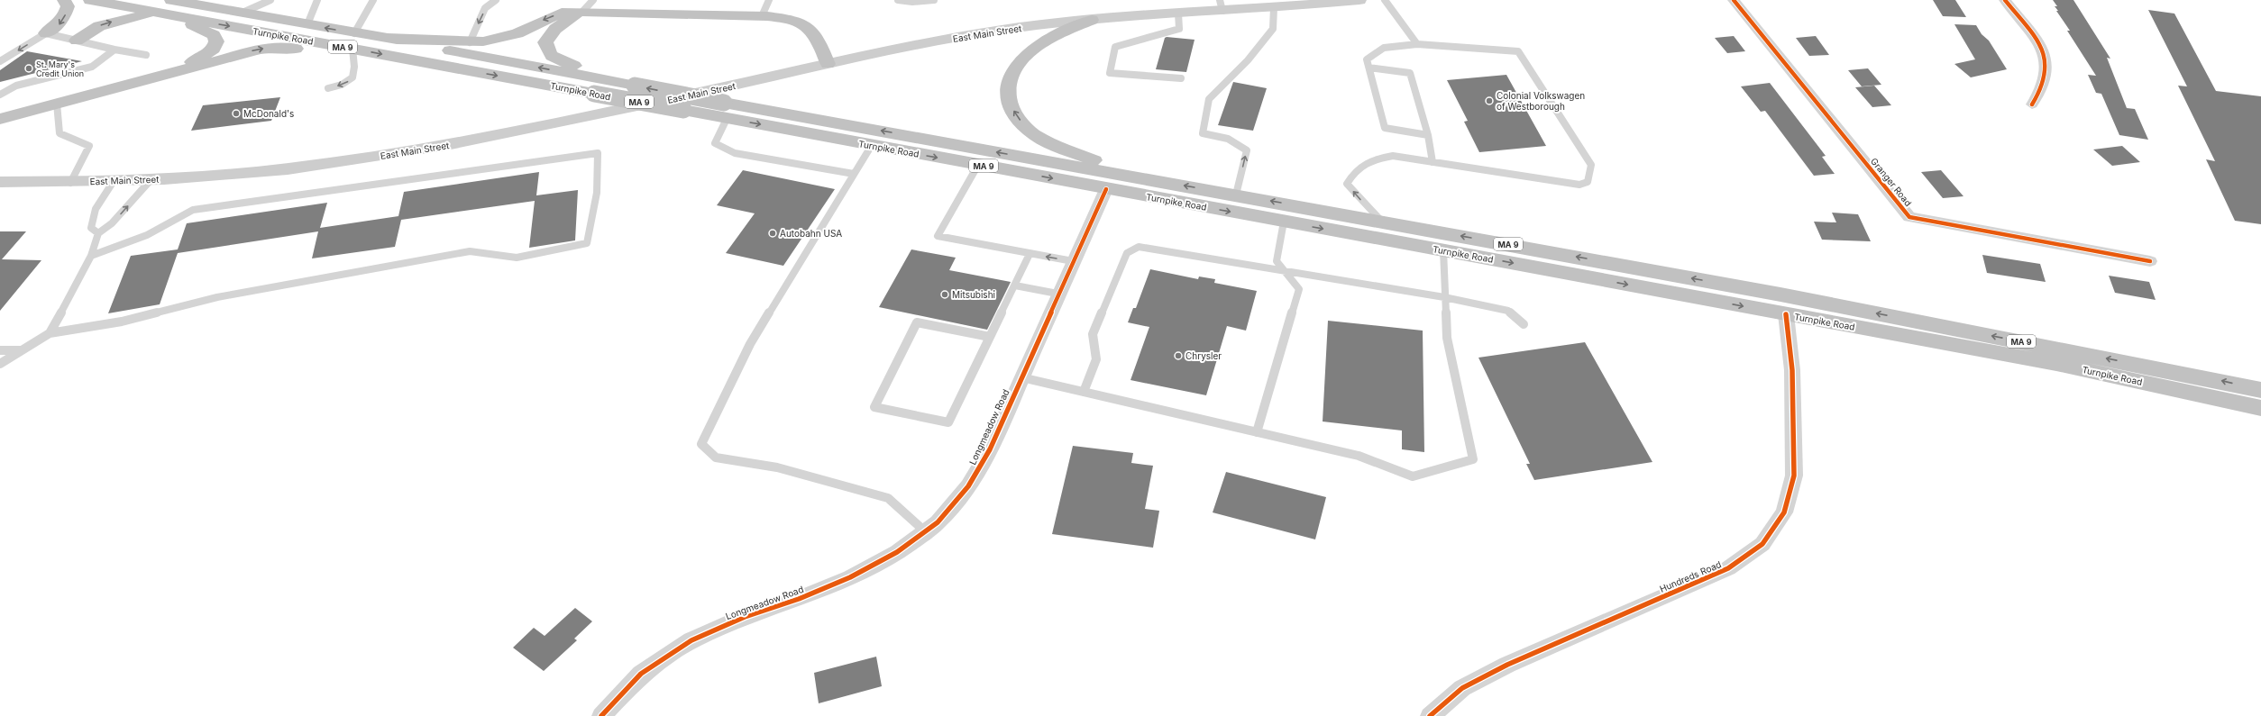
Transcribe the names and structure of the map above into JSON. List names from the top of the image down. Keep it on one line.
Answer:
{"streets":{"highway":["Turnpike Road","MA 9"],"main road":["East Main Street"],"street":["Granger Road","Longmeadow Road","Hundreds Road"]},"crossings":[["Turnpike Road","Longmeadow Road"],["Turnpike Road","Hundreds Road"]],"places":["St. Mary's Credit Union","Colonial Volkswagen of Westborough","McDonald's","Autobahn USA","Mitsubishi","Chrysler"]}
